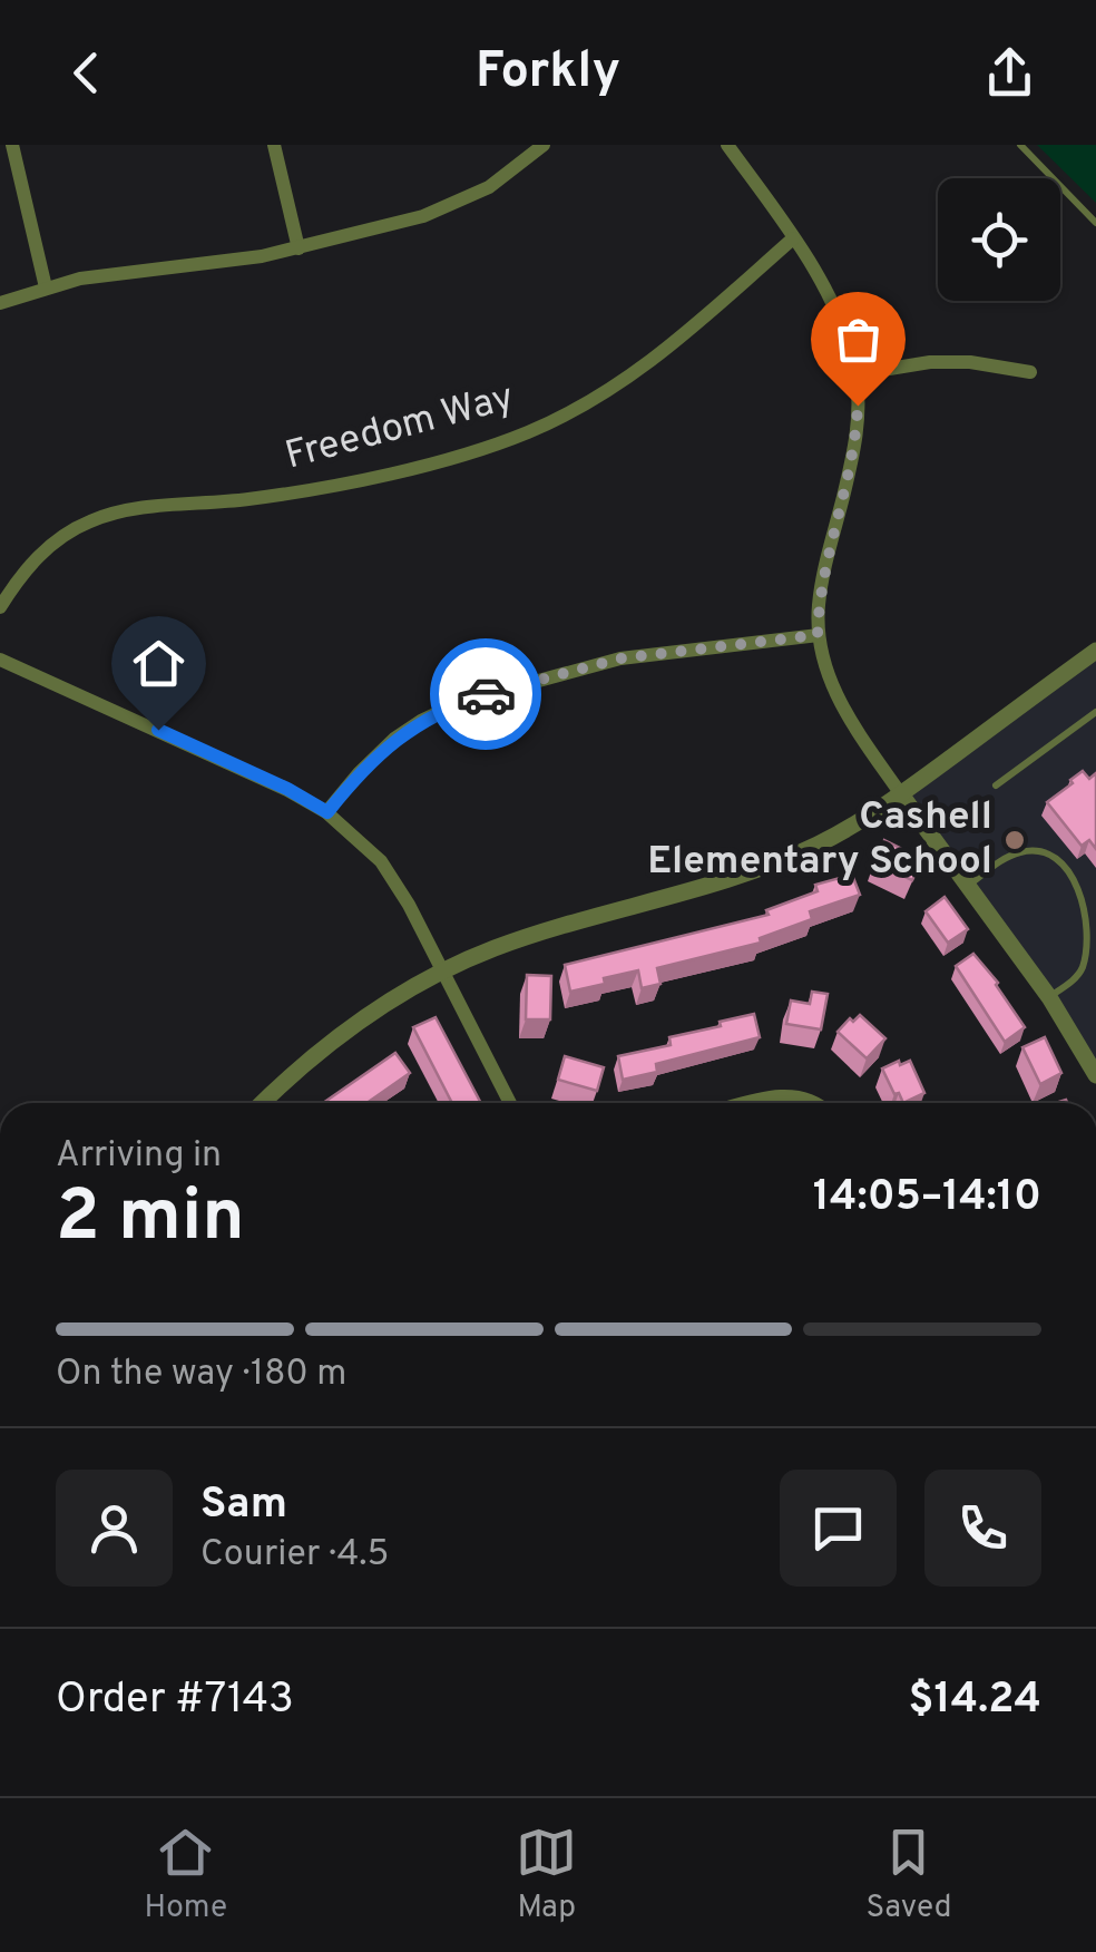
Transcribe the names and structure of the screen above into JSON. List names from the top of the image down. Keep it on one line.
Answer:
{"streets":{"street":["Freedom Way"]},"places":["Cashell Elementary School"],"page":{"header":"Forkly","heading":["2 min","Arriving in","14:05–14:10"],"panel":["Sam","Courier · 4.5","Order #7143","$14.24"],"bar":"On the way · 180 m","tabs":["Home","Map","Saved"]}}
